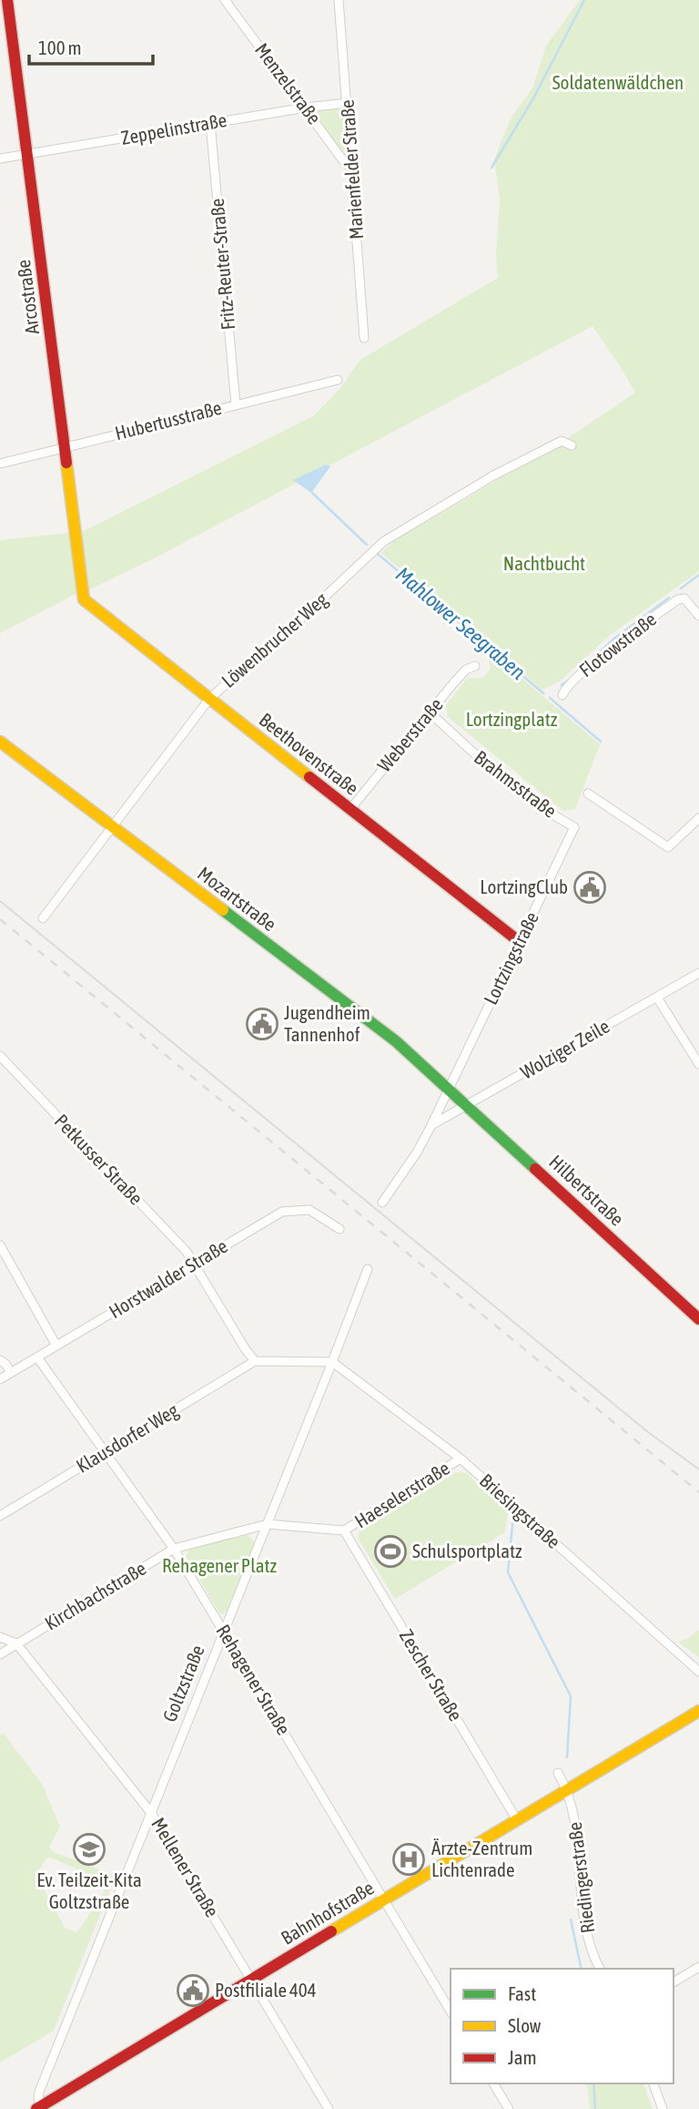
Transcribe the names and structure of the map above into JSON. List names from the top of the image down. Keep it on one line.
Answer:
{"streets":{"street":["Menzelstraße","Zeppelinstraße","Marienfelder Straße","Fritz-Reuter-Straße","Arcostraße","Hubertusstraße","Löwenbrucher Weg","Flotowstraße","Weberstraße","Beethovenstraße","Brahmsstraße","Mozartstraße","Lortzingstraße","Wolziger Zeile","Petkusser Straße","Hilbertstraße","Horstwalder Straße","Klausdorfer Weg","Haeselerstraße","Briesingstraße","Kirchbachstraße","Zescher Straße","Rehagener Straße","Goltzstraße","Mellener Straße","Riedingerstraße","Bahnhofstraße"]},"crossings":[["Menzelstraße","Zeppelinstraße"],["Menzelstraße","Marienfelder Straße"],["Zeppelinstraße","Marienfelder Straße"],["Zeppelinstraße","Fritz-Reuter-Straße"],["Zeppelinstraße","Arcostraße"],["Fritz-Reuter-Straße","Hubertusstraße"],["Arcostraße","Hubertusstraße"],["Arcostraße","Beethovenstraße"],["Löwenbrucher Weg","Beethovenstraße"],["Löwenbrucher Weg","Mozartstraße"],["Weberstraße","Beethovenstraße"],["Weberstraße","Brahmsstraße"],["Beethovenstraße","Lortzingstraße"],["Brahmsstraße","Lortzingstraße"],["Mozartstraße","Lortzingstraße"],["Mozartstraße","Hilbertstraße"],["Lortzingstraße","Hilbertstraße"],["Wolziger Zeile","Hilbertstraße"],["Petkusser Straße","Horstwalder Straße"],["Petkusser Straße","Klausdorfer Weg"],["Horstwalder Straße","Rehagener Straße"],["Klausdorfer Weg","Rehagener Straße"],["Haeselerstraße","Briesingstraße"],["Haeselerstraße","Kirchbachstraße"],["Haeselerstraße","Zescher Straße"],["Haeselerstraße","Goltzstraße"],["Briesingstraße","Goltzstraße"],["Kirchbachstraße","Rehagener Straße"],["Kirchbachstraße","Goltzstraße"],["Kirchbachstraße","Mellener Straße"],["Zescher Straße","Bahnhofstraße"],["Rehagener Straße","Goltzstraße"],["Rehagener Straße","Bahnhofstraße"],["Goltzstraße","Mellener Straße"],["Goltzstraße","Bahnhofstraße"],["Mellener Straße","Bahnhofstraße"],["Riedingerstraße","Bahnhofstraße"]],"water":["Mahlower Seegraben"],"parks":["Soldatenwäldchen","Nachtbucht","Lortzingplatz","Rehagener Platz"],"places":{"public building":["LortzingClub","Jugendheim Tannenhof","Postfiliale 404"],"sports":["Schulsportplatz"],"school or university":["Ev. Teilzeit-Kita Goltzstraße"],"hospital":["Ärzte-Zentrum Lichtenrade"]},"legend":["Fast","Slow","Jam"],"scale_bar":"100 m"}
